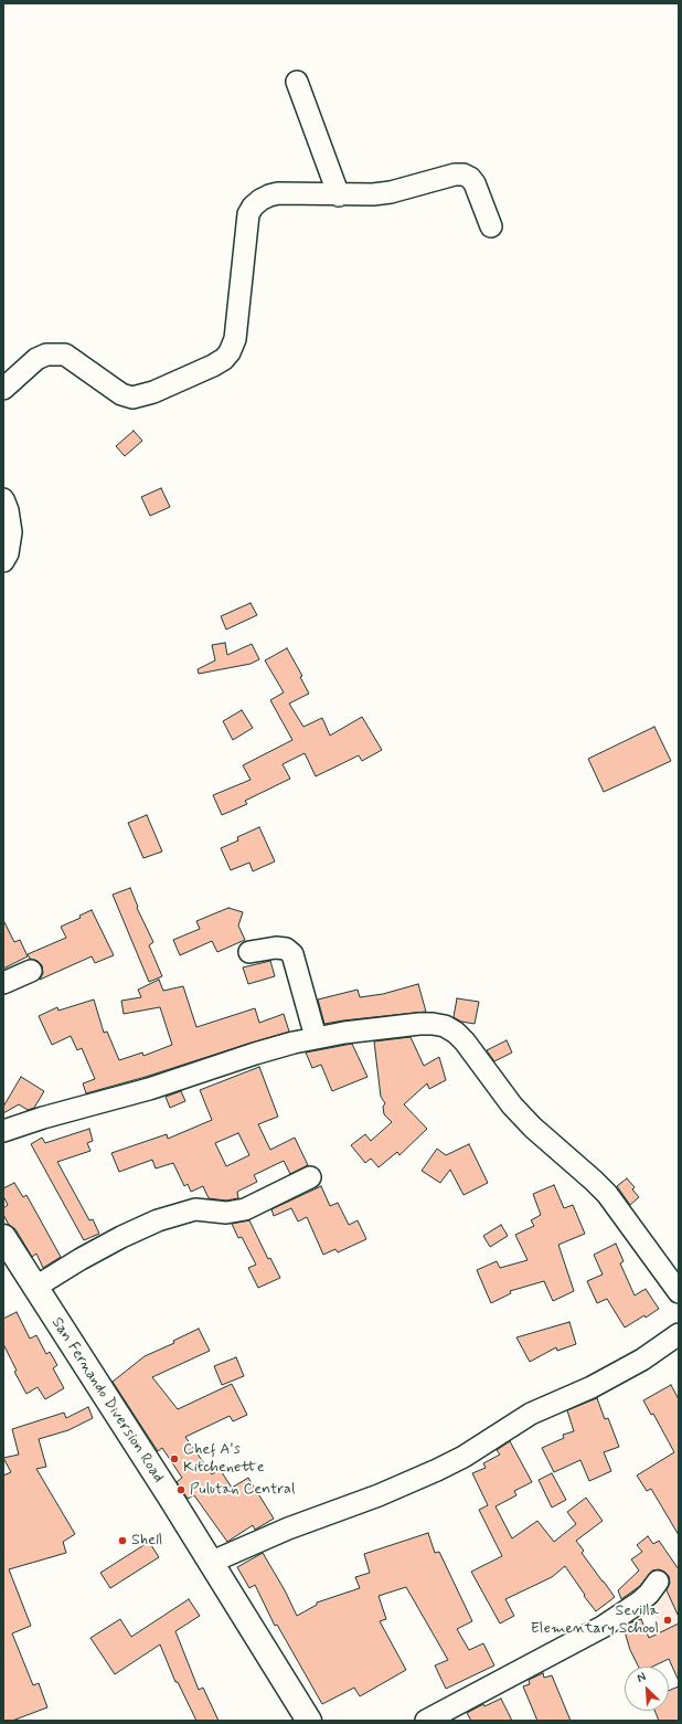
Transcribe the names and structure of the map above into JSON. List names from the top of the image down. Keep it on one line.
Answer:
{"streets":{"highway":["San Fernando Diversion Road"]},"places":["Chef A's Kitchenette","Pulutan Central","Shell","Sevilla Elementary School"],"north":"top left"}
